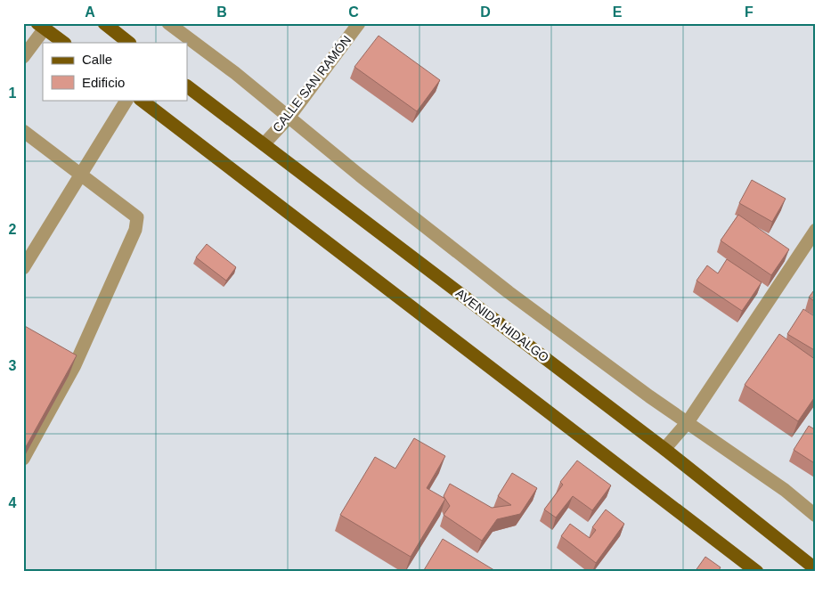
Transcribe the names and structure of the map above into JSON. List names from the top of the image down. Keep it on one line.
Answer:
{"streets":{"main road":["AVENIDA HIDALGO"],"street":["CALLE SAN RAMÓN"]},"crossings":[["CALLE SAN RAMÓN","AVENIDA HIDALGO"]],"legend":["Calle","Edificio"],"grid":{"columns":["A","B","C","D","E","F"],"rows":["1","2","3","4"]}}
